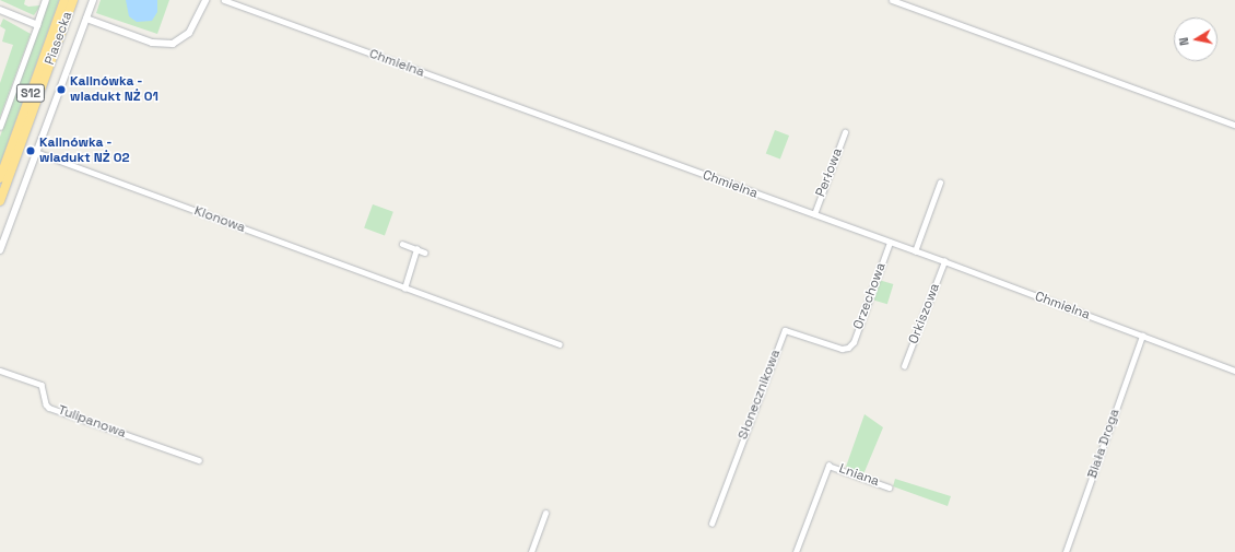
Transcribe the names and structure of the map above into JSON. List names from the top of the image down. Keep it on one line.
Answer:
{"streets":{"highway":["Piasecka","S12"],"street":["Chmielna","Perłowa","Klonowa","Orzechowa","Orkiszowa","Słonecznikowa","Tulipanowa","Biała Droga","Lniana"]},"crossings":[["Chmielna","Perłowa"],["Chmielna","Orzechowa"],["Chmielna","Orkiszowa"],["Chmielna","Biała Droga"],["Orzechowa","Słonecznikowa"]],"places":["Kalinówka - wiadukt NŻ 01","Kalinówka - wiadukt NŻ 02"],"north":"left"}
